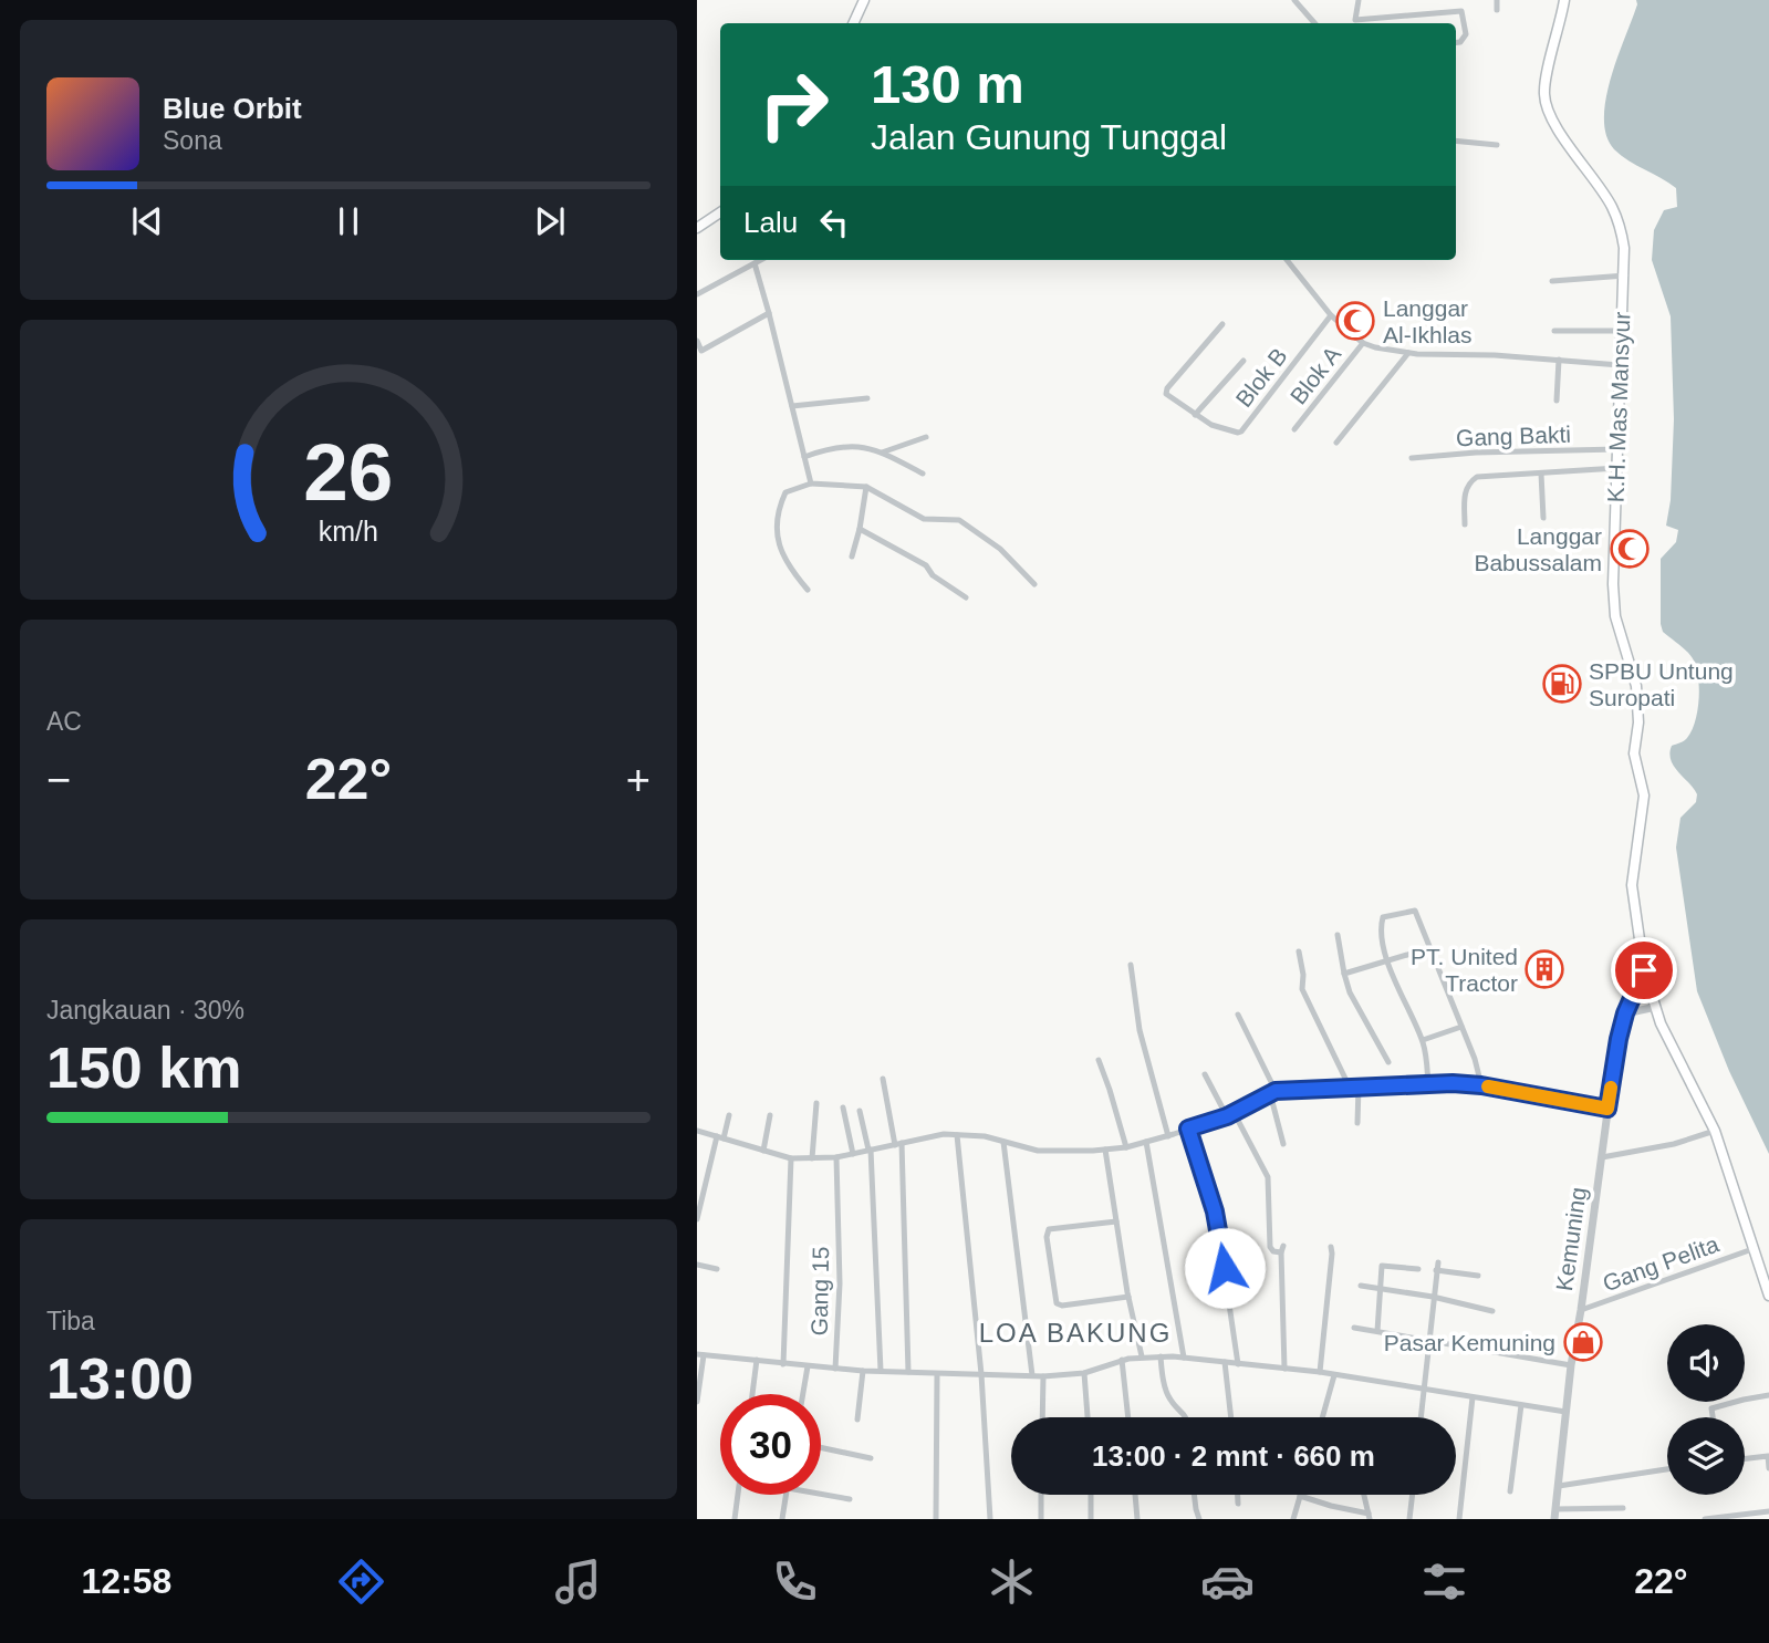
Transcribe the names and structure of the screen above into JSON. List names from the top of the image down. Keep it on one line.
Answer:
{"streets":{"main road":["K.H. Mas Mansyur"],"street":["Blok A","Blok B","Gang Bakti","Kemuning","Gang Pelita","Gang 15"]},"crossings":[["K.H. Mas Mansyur","Gang Bakti"],["K.H. Mas Mansyur","Kemuning"],["K.H. Mas Mansyur","Gang Pelita"],["Kemuning","Gang Pelita"]],"districts":["LOA BAKUNG"],"places":{"mosque":["Langgar Al-Ikhlas","Langgar Babussalam"],"fuel station":["SPBU Untung Suropati"],"building":["PT. United Tractor"],"shop":["Pasar Kemuning"]},"page":{"turn":["130 m","Jalan Gunung Tunggal"],"song":["Blue Orbit","Sona"],"then":"Lalu","tile":["AC",["Jangkauan · 30%","150 km"],["Tiba","13:00"]],"heat":["−","22°","+"],"limit":"30","trip":"13:00 · 2 mnt · 660 m","tabs":["12:58","22°"],"gauge":["26","km/h"]}}
